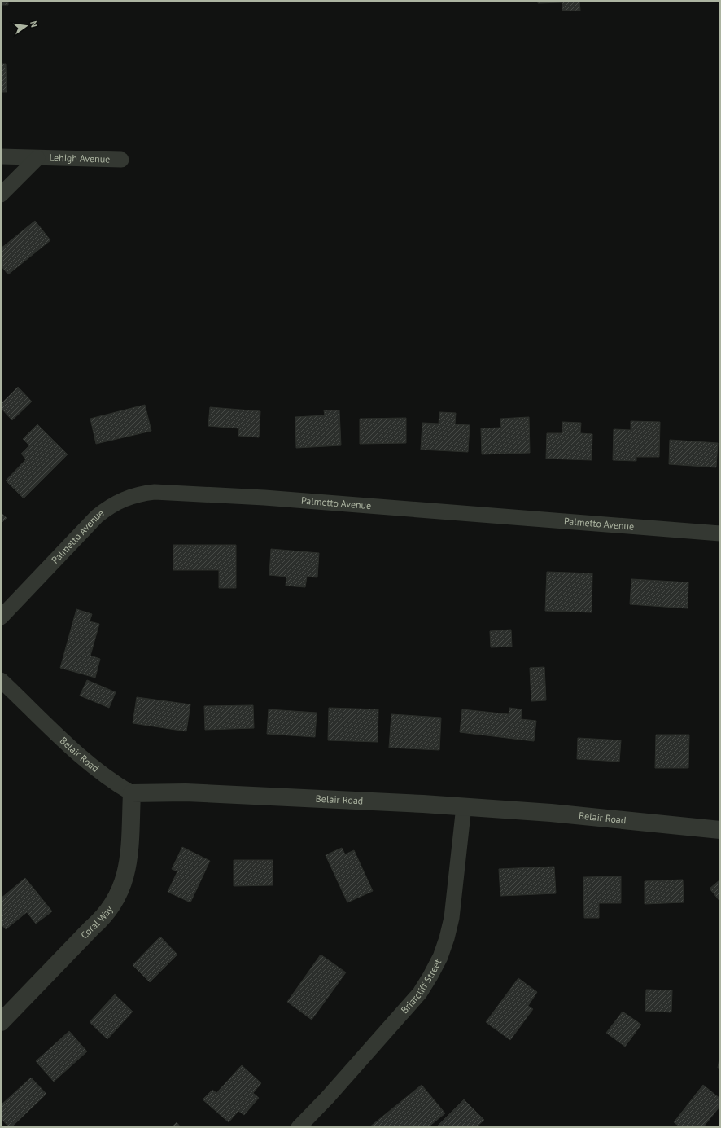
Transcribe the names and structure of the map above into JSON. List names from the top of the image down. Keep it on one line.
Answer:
{"streets":{"street":["Lehigh Avenue","Palmetto Avenue","Belair Road","Coral Way","Briarcliff Street"]},"crossings":[["Belair Road","Coral Way"],["Belair Road","Briarcliff Street"]],"north":"right"}
